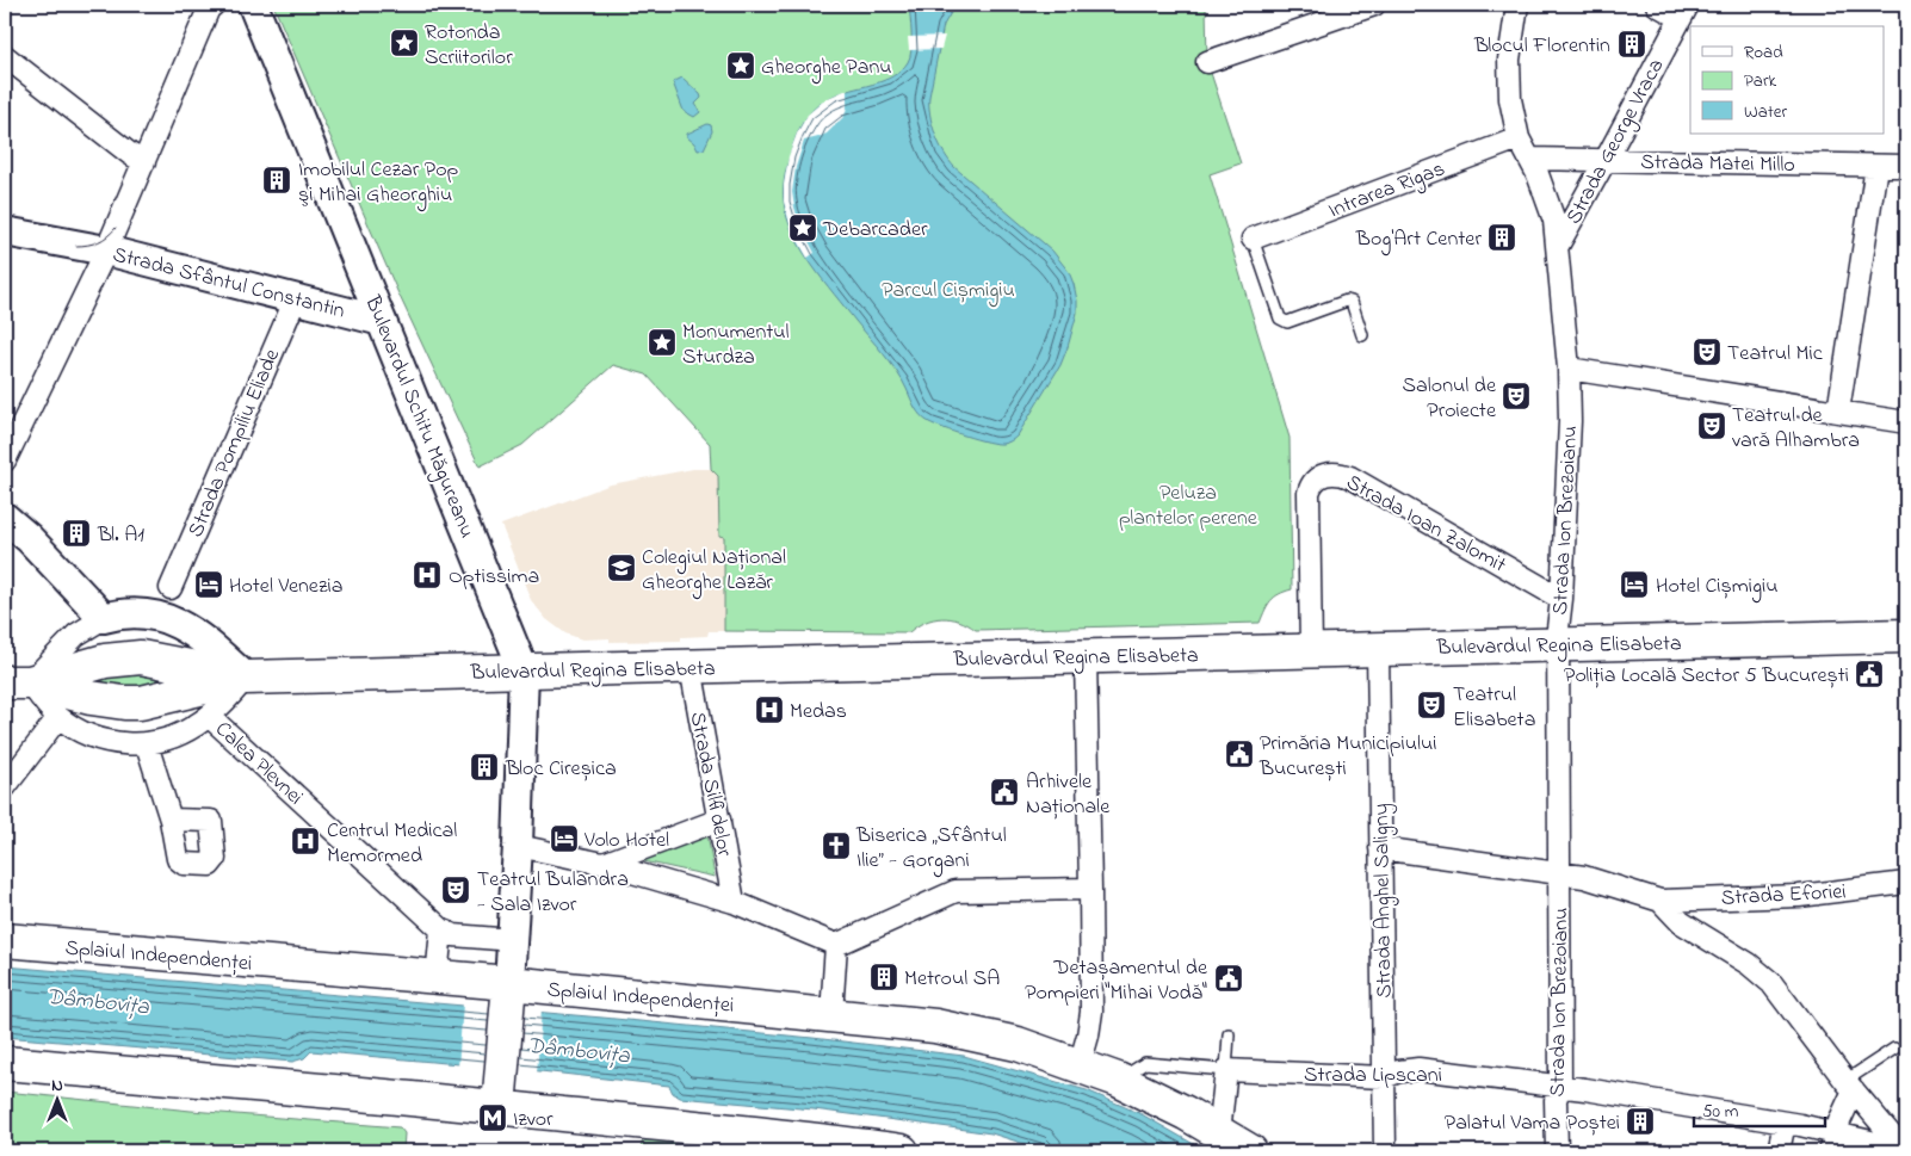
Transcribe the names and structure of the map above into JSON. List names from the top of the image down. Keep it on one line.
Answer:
{"streets":{"main road":["Strada Sfântul Constantin","Bulevardul Schitu Măgureanu","Bulevardul Regina Elisabeta","Splaiul Independenței"],"street":["Strada George Vraca","Strada Matei Millo","Intrarea Rigas","Strada Pompiliu Eliade","Strada Ion Brezoianu","Strada Ioan Zalomit","Calea Plevnei","Strada Silfidelor","Strada Eforiei","Strada Anghel Saligny","Strada Lipscani"]},"crossings":[["Strada George Vraca","Strada Matei Millo"],["Strada George Vraca","Strada Ion Brezoianu"],["Strada Matei Millo","Strada Ion Brezoianu"],["Intrarea Rigas","Strada Ion Brezoianu"],["Strada Sfântul Constantin","Bulevardul Schitu Măgureanu"],["Strada Sfântul Constantin","Strada Pompiliu Eliade"],["Bulevardul Schitu Măgureanu","Bulevardul Regina Elisabeta"],["Bulevardul Schitu Măgureanu","Calea Plevnei"],["Bulevardul Schitu Măgureanu","Splaiul Independenței"],["Strada Ion Brezoianu","Strada Ioan Zalomit"],["Strada Ion Brezoianu","Bulevardul Regina Elisabeta"],["Strada Ion Brezoianu","Strada Lipscani"],["Strada Ioan Zalomit","Bulevardul Regina Elisabeta"],["Bulevardul Regina Elisabeta","Strada Silfidelor"],["Bulevardul Regina Elisabeta","Strada Anghel Saligny"],["Strada Anghel Saligny","Strada Lipscani"]],"water":["Dâmbovița"],"parks":["Parcul Cișmigiu","Peluza plantelor perene"],"places":{"place":["Rotonda Scriitorilor","Gheorghe Panu","Debarcader","Monumentul Sturdza"],"building":["Blocul Florentin","Imobilul Cezar Pop şi Mihai Gheorghiu","Bog'Art Center","Bl. A1","Bloc Cireșica","Metroul SA","Palatul Vama Poștei"],"theatre":["Teatrul Mic","Salonul de Proiecte","Teatrul de vară Alhambra","Teatrul Elisabeta","Teatrul Bulandra - Sala Izvor"],"school or university":["Colegiul Național Gheorghe Lazăr"],"hospital":["Optissima","Medas","Centrul Medical Memormed"],"hotel":["Hotel Venezia","Hotel Cișmigiu","Volo Hotel"],"public building":["Poliția Locală Sector 5 București","Primăria Municipiului București","Arhivele Naționale","Detașamentul de Pompieri \"Mihai Vodă\""],"church":["Biserica „Sfântul Ilie” - Gorgani"],"metro station":["Izvor"]},"legend":["Road","Park","Water"],"scale_bar":"50 m","north":"top"}
